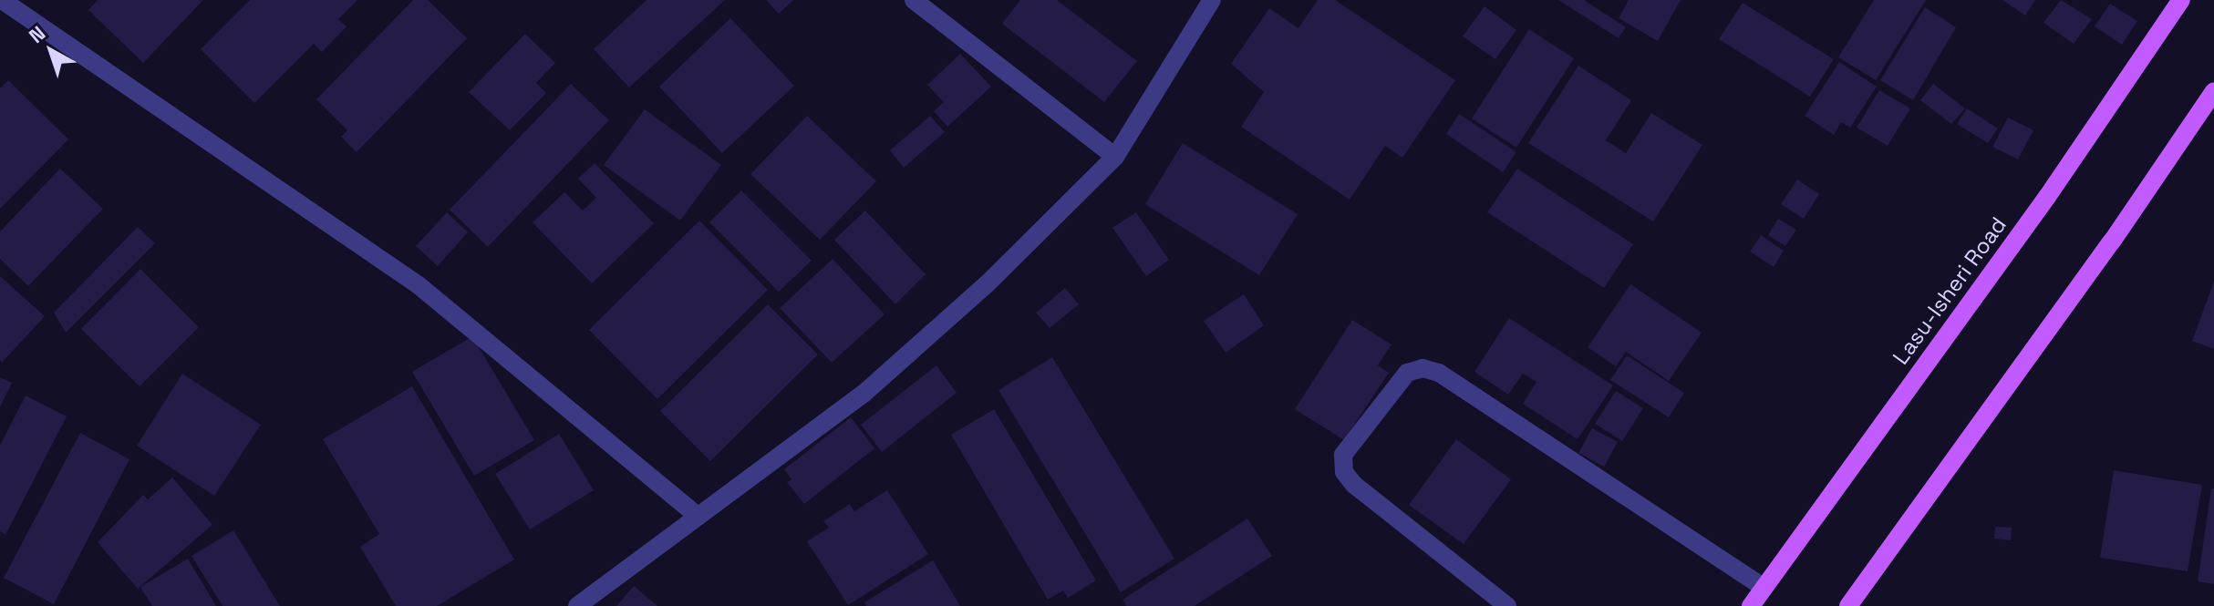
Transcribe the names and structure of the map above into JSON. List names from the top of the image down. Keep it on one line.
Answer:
{"streets":{"main road":["Lasu-Isheri Road"]},"north":"top left"}
